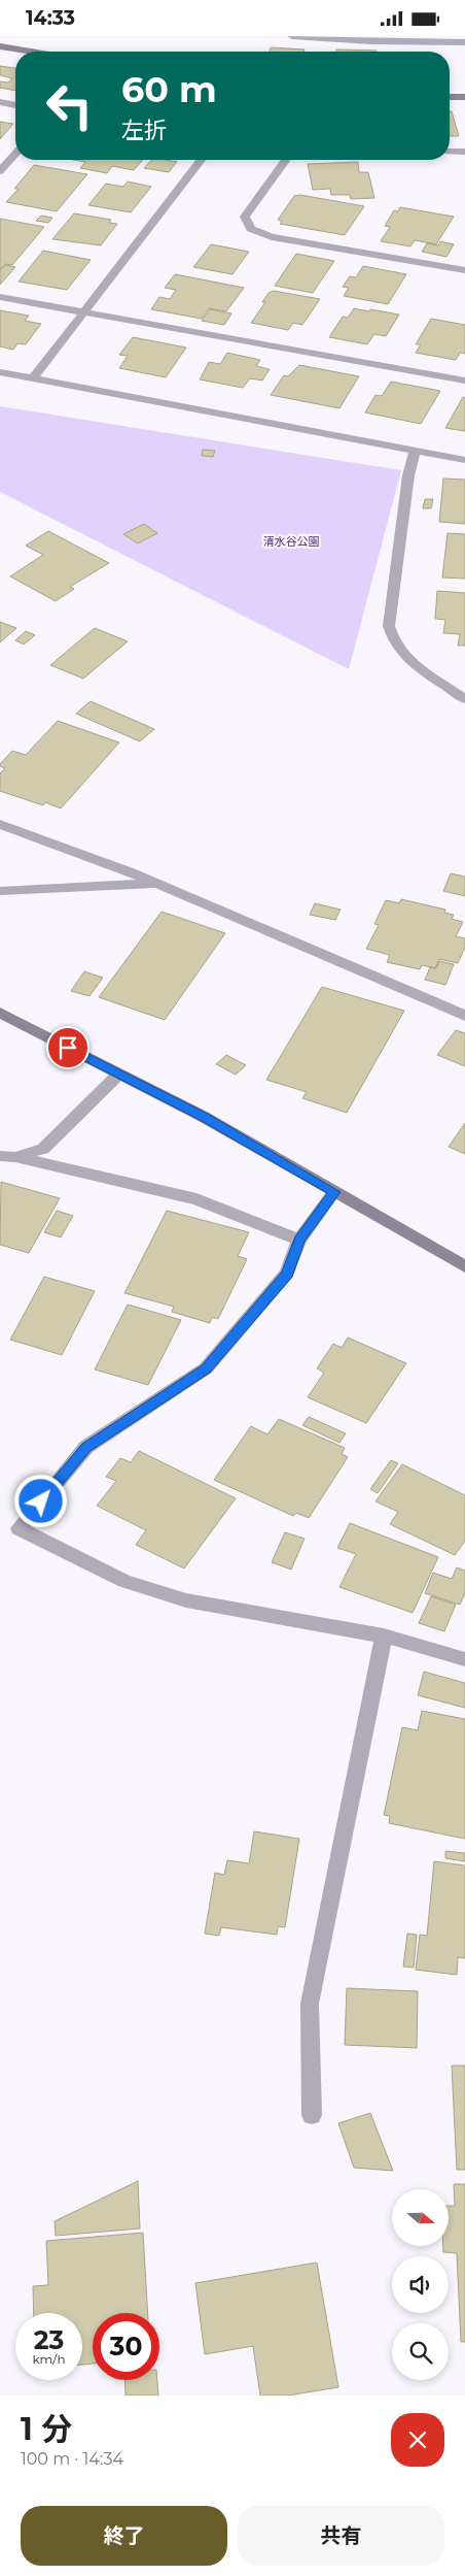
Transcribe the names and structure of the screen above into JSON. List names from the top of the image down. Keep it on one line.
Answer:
{"parks":["清水谷公園"],"north":"right","page":{"status":"14:33","turn":["60 m","左折"],"speed":"23 km/h","limit":"30","heading":["1 分","100 m · 14:34"],"buttons":["終了","共有"]}}
